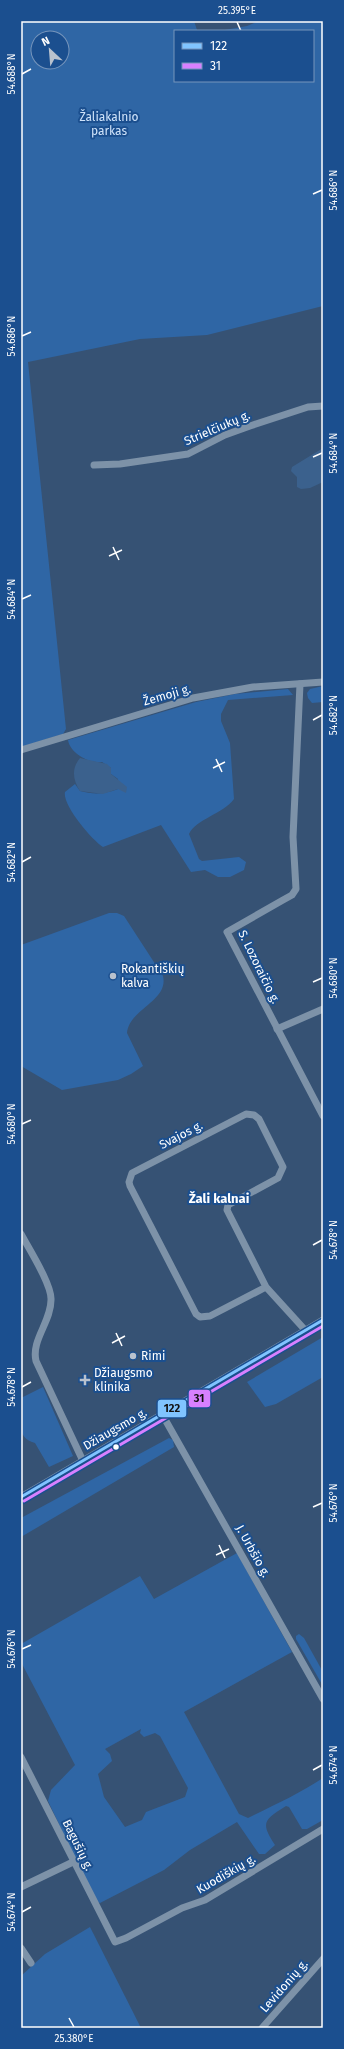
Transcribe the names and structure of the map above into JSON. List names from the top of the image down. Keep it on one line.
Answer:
{"streets":{"street":["Strielčiukų g.","Žemoji g.","S. Lozoraičio g.","Svajos g.","Džiaugsmo g.","J. Urbšio g.","Bagušių g.","Kuodiškių g.","Levidonių g."]},"crossings":[["Žemoji g.","S. Lozoraičio g."],["Svajos g.","Džiaugsmo g."],["Džiaugsmo g.","J. Urbšio g."],["Bagušių g.","Kuodiškių g."]],"districts":["Žali kalnai"],"parks":["Žaliakalnio parkas"],"places":{"other":["Rokantiškių kalva","Rimi"],"health":["Džiaugsmo klinika"]},"lines":["transit line 122","transit line 31"],"legend":["122","31"],"north":"top left","coordinates":["25.395°E","54.688°N","54.686°N","54.684°N","54.682°N","54.680°N","54.678°N","54.676°N","54.674°N","25.380°E"]}
